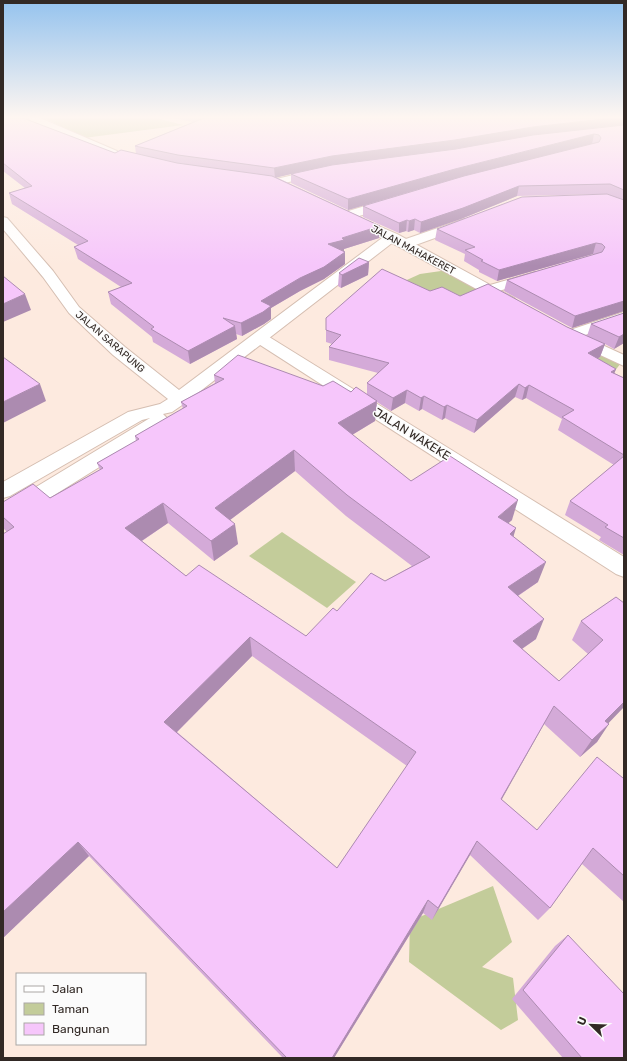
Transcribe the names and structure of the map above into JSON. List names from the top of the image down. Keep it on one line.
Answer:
{"streets":{"street":["JALAN MAHAKERET","JALAN SARAPUNG","JALAN WAKEKE"]},"legend":["Jalan","Taman","Bangunan"],"north":"top left"}
